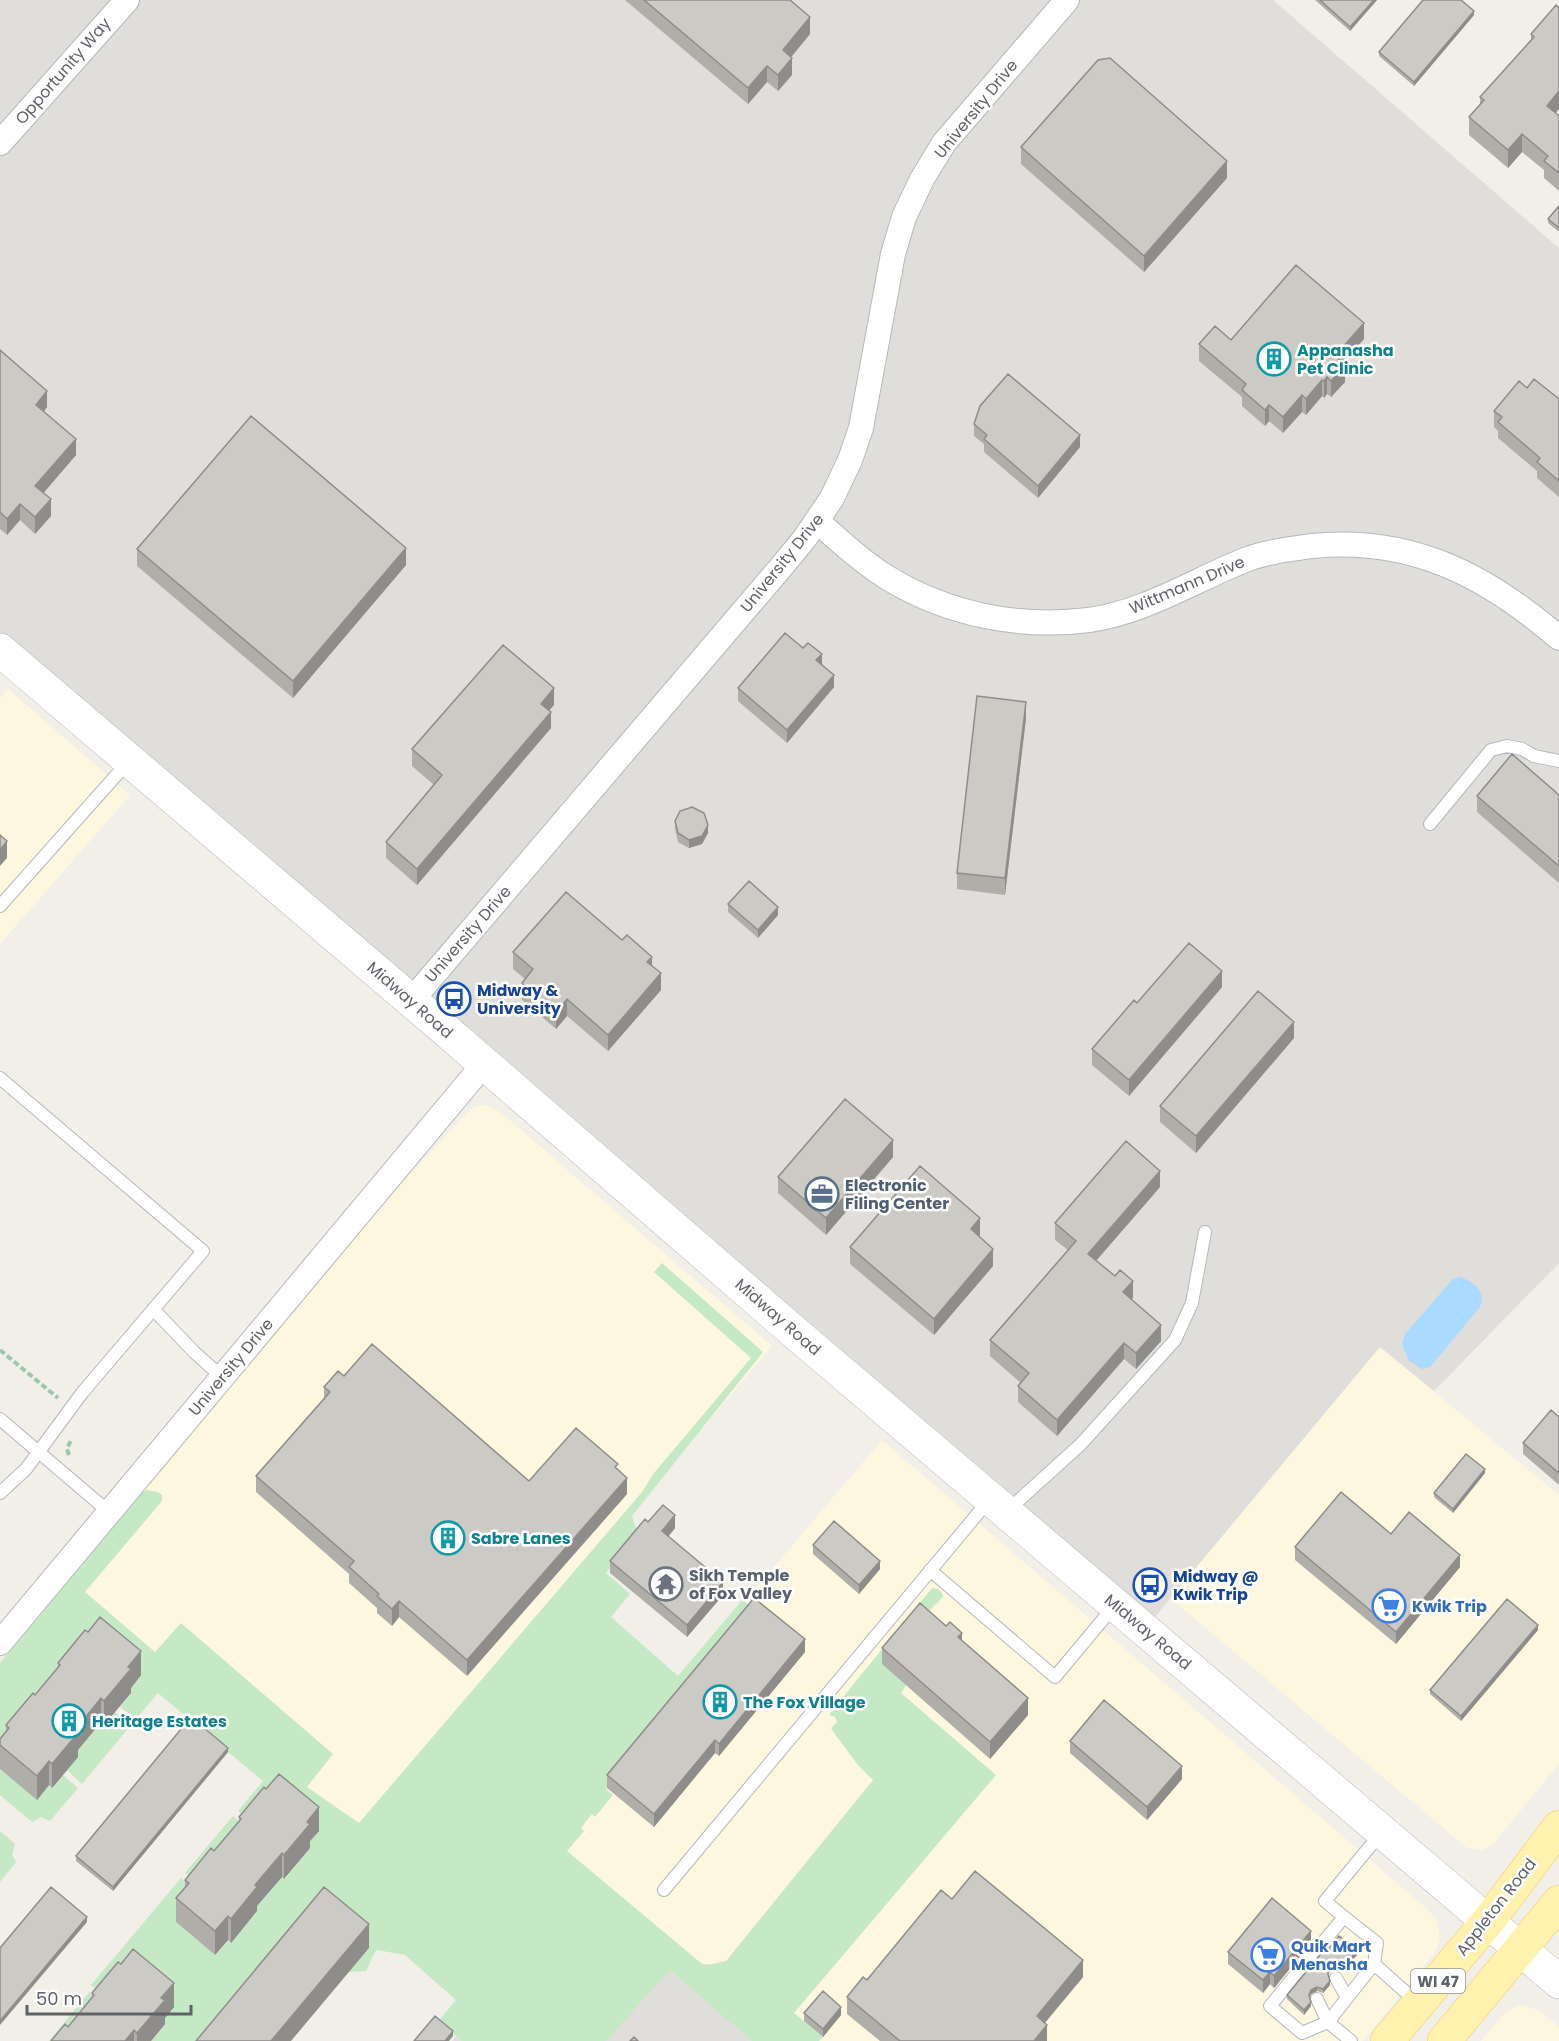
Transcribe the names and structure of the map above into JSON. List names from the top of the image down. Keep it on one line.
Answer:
{"streets":{"main road":["Midway Road","Appleton Road","WI 47"],"street":["Opportunity Way","University Drive","Wittmann Drive"]},"crossings":[["University Drive","Wittmann Drive"],["University Drive","Midway Road"],["Midway Road","Appleton Road"],["Midway Road","WI 47"]],"places":{"building":["Appanasha Pet Clinic","Sabre Lanes","The Fox Village","Heritage Estates"],"bus stop":["Midway & University","Midway @ Kwik Trip"],"office":["Electronic Filing Center"],"temple":["Sikh Temple of Fox Valley"],"supermarket":["Kwik Trip","Quik Mart Menasha"]},"scale_bar":"50 m"}
